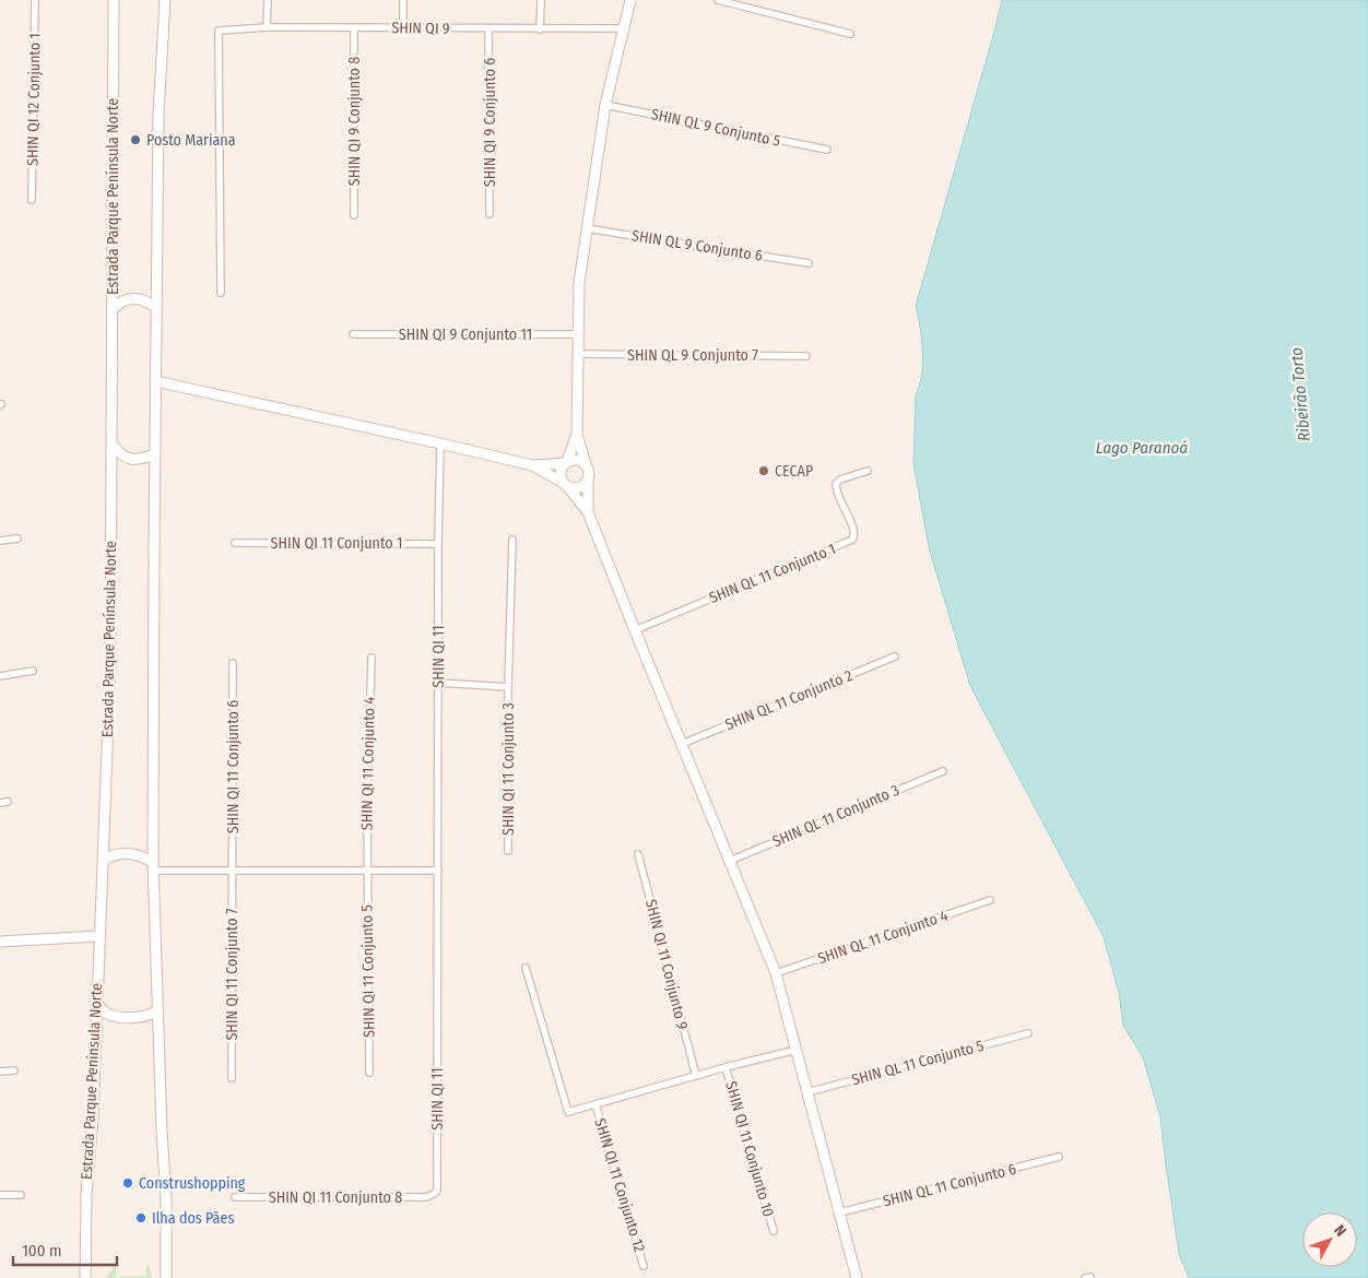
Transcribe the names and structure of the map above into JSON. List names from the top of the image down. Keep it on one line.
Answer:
{"streets":{"main road":["Estrada Parque Península Norte"],"street":["SHIN QI 9","SHIN QI 12 Conjunto 1","SHIN QI 9 Conjunto 8","SHIN QI 9 Conjunto 6","SHIN QL 9 Conjunto 5","SHIN QL 9 Conjunto 6","SHIN QI 9 Conjunto 11","SHIN QL 9 Conjunto 7","SHIN QI 11 Conjunto 1","SHIN QL 11 Conjunto 1","SHIN QI 11","SHIN QL 11 Conjunto 2","SHIN QI 11 Conjunto 4","SHIN QI 11 Conjunto 6","SHIN QI 11 Conjunto 3","SHIN QL 11 Conjunto 3","SHIN QL 11 Conjunto 4","SHIN QI 11 Conjunto 9","SHIN QI 11 Conjunto 5","SHIN QI 11 Conjunto 7","SHIN QL 11 Conjunto 5","SHIN QI 11 Conjunto 10","SHIN QI 11 Conjunto 12","SHIN QL 11 Conjunto 6","SHIN QI 11 Conjunto 8"]},"crossings":[["SHIN QI 9","SHIN QI 9 Conjunto 8"],["SHIN QI 9","SHIN QI 9 Conjunto 6"],["SHIN QI 11 Conjunto 1","SHIN QI 11"],["SHIN QI 11","SHIN QI 11 Conjunto 8"],["SHIN QI 11 Conjunto 4","SHIN QI 11 Conjunto 5"],["SHIN QI 11 Conjunto 6","SHIN QI 11 Conjunto 7"]],"water":["Ribeirão Torto","Lago Paranoá"],"places":["Posto Mariana","CECAP","Construshopping","Ilha dos Pães"],"scale_bar":"100 m","north":"top right"}
